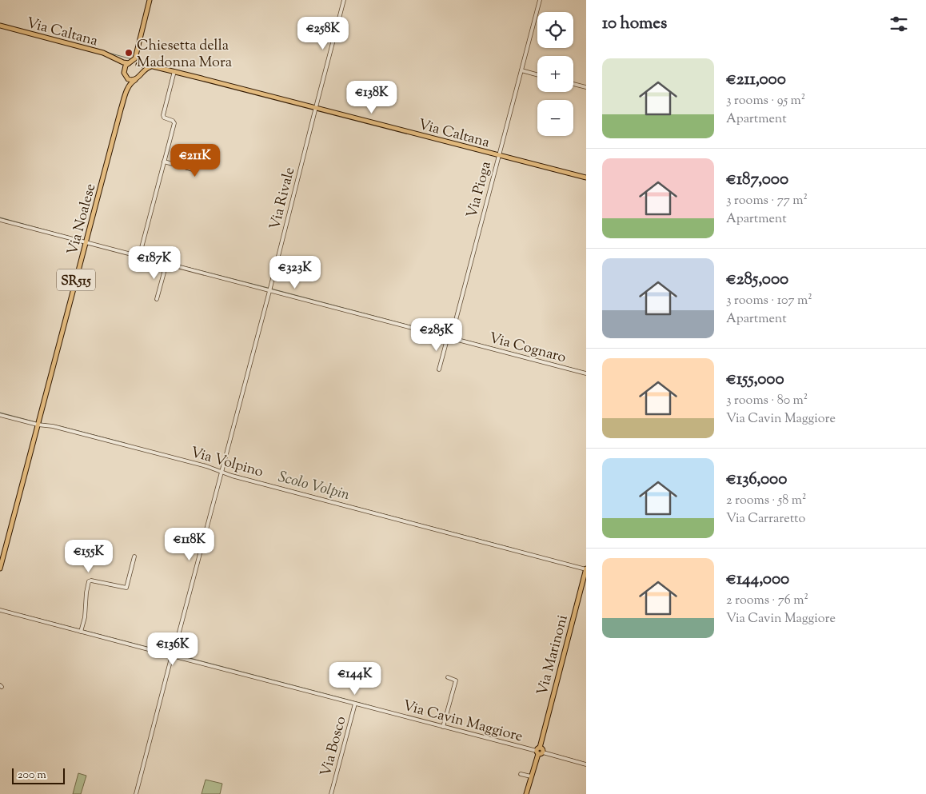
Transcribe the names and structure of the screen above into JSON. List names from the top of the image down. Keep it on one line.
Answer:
{"streets":{"main road":["Via Caltana","Via Noalese","SR515","Via Marinoni"],"street":["Via Pioga","Via Rivale","Via Cognaro","Via Volpino","Via Cavin Maggiore","Via Bosco"]},"crossings":[["Via Caltana","Via Pioga"],["Via Caltana","Via Rivale"],["Via Caltana","Via Noalese"],["Via Pioga","Via Cognaro"],["Via Rivale","Via Cognaro"],["Via Rivale","Via Volpino"],["Via Rivale","Via Cavin Maggiore"],["Via Noalese","Via Cognaro"],["Via Noalese","Via Volpino"],["Via Volpino","Via Marinoni"],["Via Marinoni","Via Cavin Maggiore"],["Via Cavin Maggiore","Via Bosco"]],"water":["Scolo Volpin"],"places":["Chiesetta della Madonna Mora"],"scale_bar":"200 m","page":{"heading":"10 homes","map_buttons":["+","−"],"price":["€258K","€138K","€211K","€187K","€323K","€285K","€118K","€155K","€136K","€144K"],"list":[{"name":"€211,000","note":"3 rooms · 95 m² · Apartment"},{"name":"€187,000","note":"3 rooms · 77 m² · Apartment"},{"name":"€285,000","note":"3 rooms · 107 m² · Apartment"},{"name":"€155,000","note":"3 rooms · 80 m² · Via Cavin Maggiore"},{"name":"€136,000","note":"2 rooms · 58 m² · Via Carraretto"},{"name":"€144,000","note":"2 rooms · 76 m² · Via Cavin Maggiore"}],"scale":"200 m"}}
